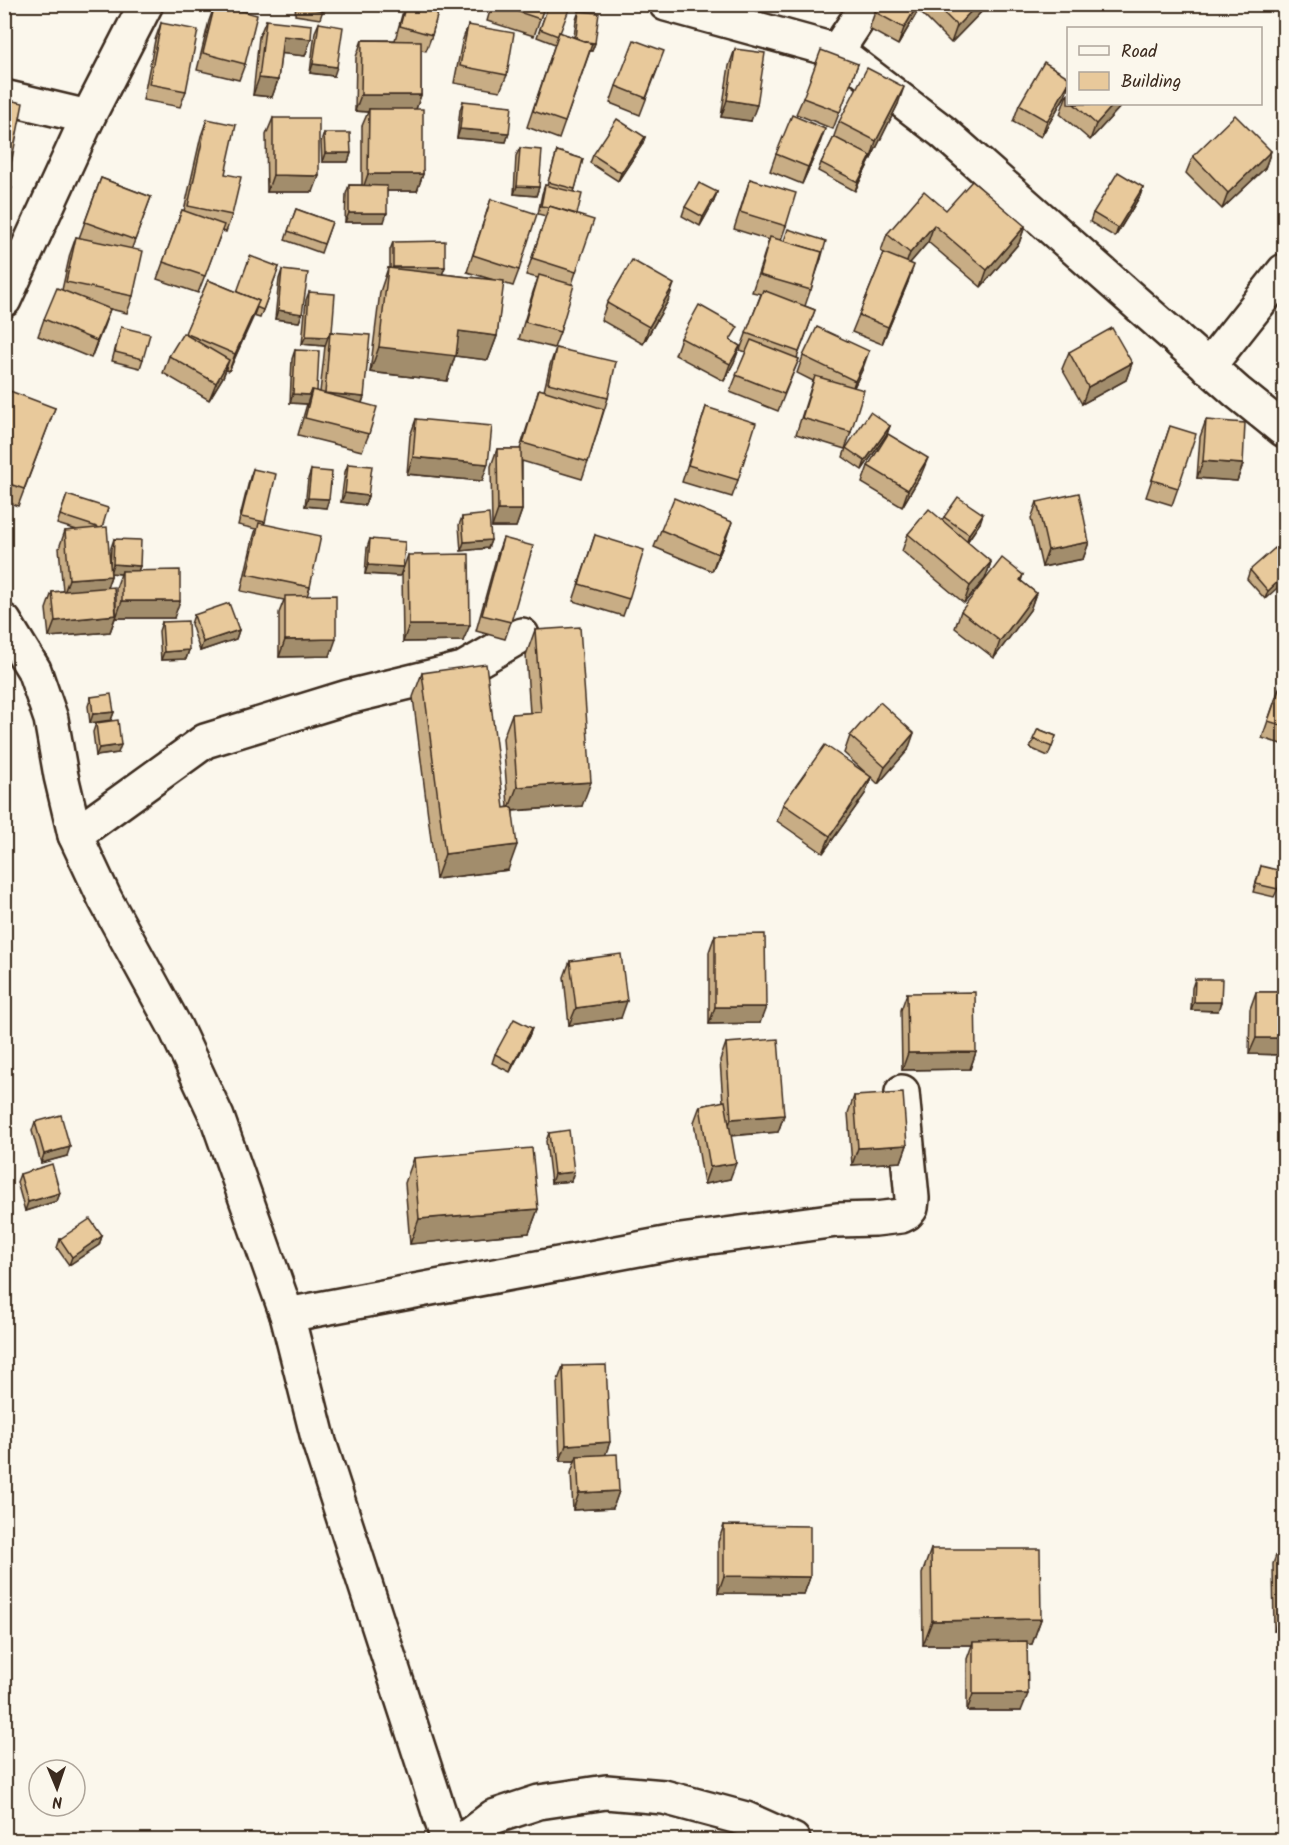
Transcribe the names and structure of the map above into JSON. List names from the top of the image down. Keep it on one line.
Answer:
{"legend":["Road","Building"],"north":"bottom"}
